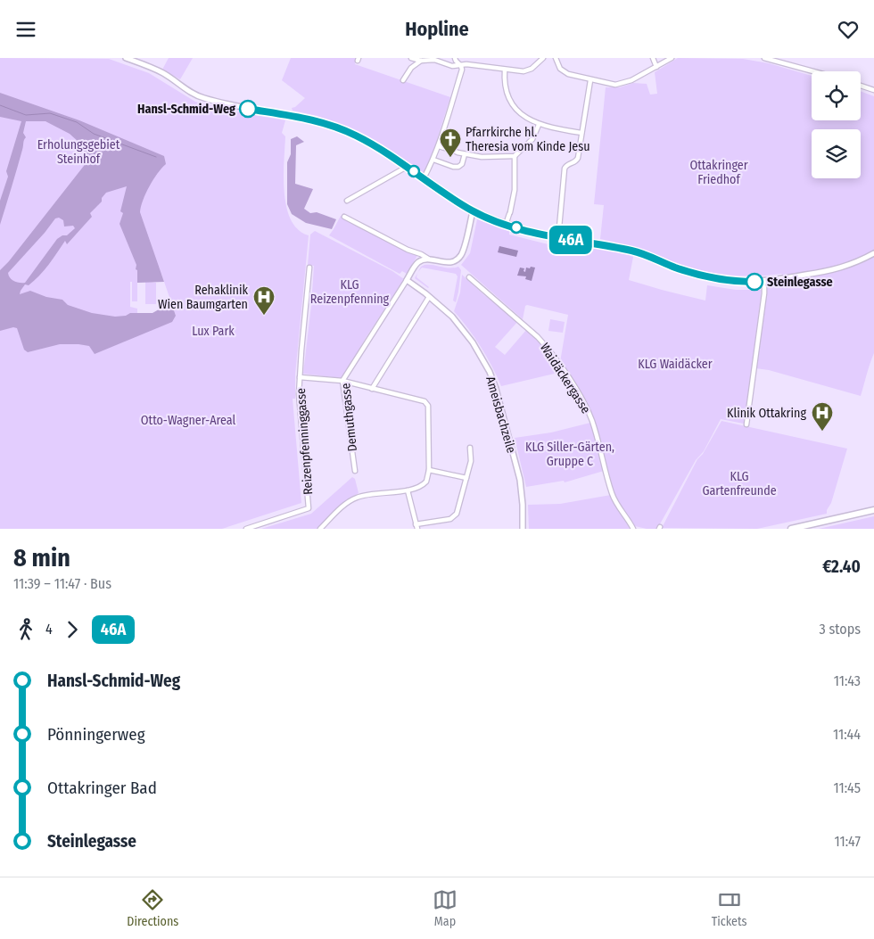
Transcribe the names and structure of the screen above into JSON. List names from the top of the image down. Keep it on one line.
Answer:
{"streets":{"street":["Waidäckergasse","Ameisbachzeile","Demuthgasse","Reizenpfenninggasse"]},"crossings":[["Ameisbachzeile","Demuthgasse"]],"parks":["Erholungsgebiet Steinhof","Ottakringer Friedhof","KLG Reizenpfenning","Lux Park","KLG Waidäcker","Otto-Wagner-Areal","KLG Siller-Gärten, Gruppe C","KLG Gartenfreunde"],"places":{"other":["Hansl-Schmid-Weg","Steinlegasse"],"church":["Pfarrkirche hl. Theresia vom Kinde Jesu"],"hospital":["Rehaklinik Wien Baumgarten","Klinik Ottakring"]},"lines":["bus line 46A"],"page":{"header":"Hopline","on_map":"46A","heading":["8 min","11:39 – 11:47 · Bus","€2.40"],"legs":["4","46A","3 stops"],"list":[{"name":"Hansl-Schmid-Weg","value":"11:43"},{"name":"Pönningerweg","value":"11:44"},{"name":"Ottakringer Bad","value":"11:45"},{"name":"Steinlegasse","value":"11:47"}],"tabs":["Directions","Map","Tickets"]}}
